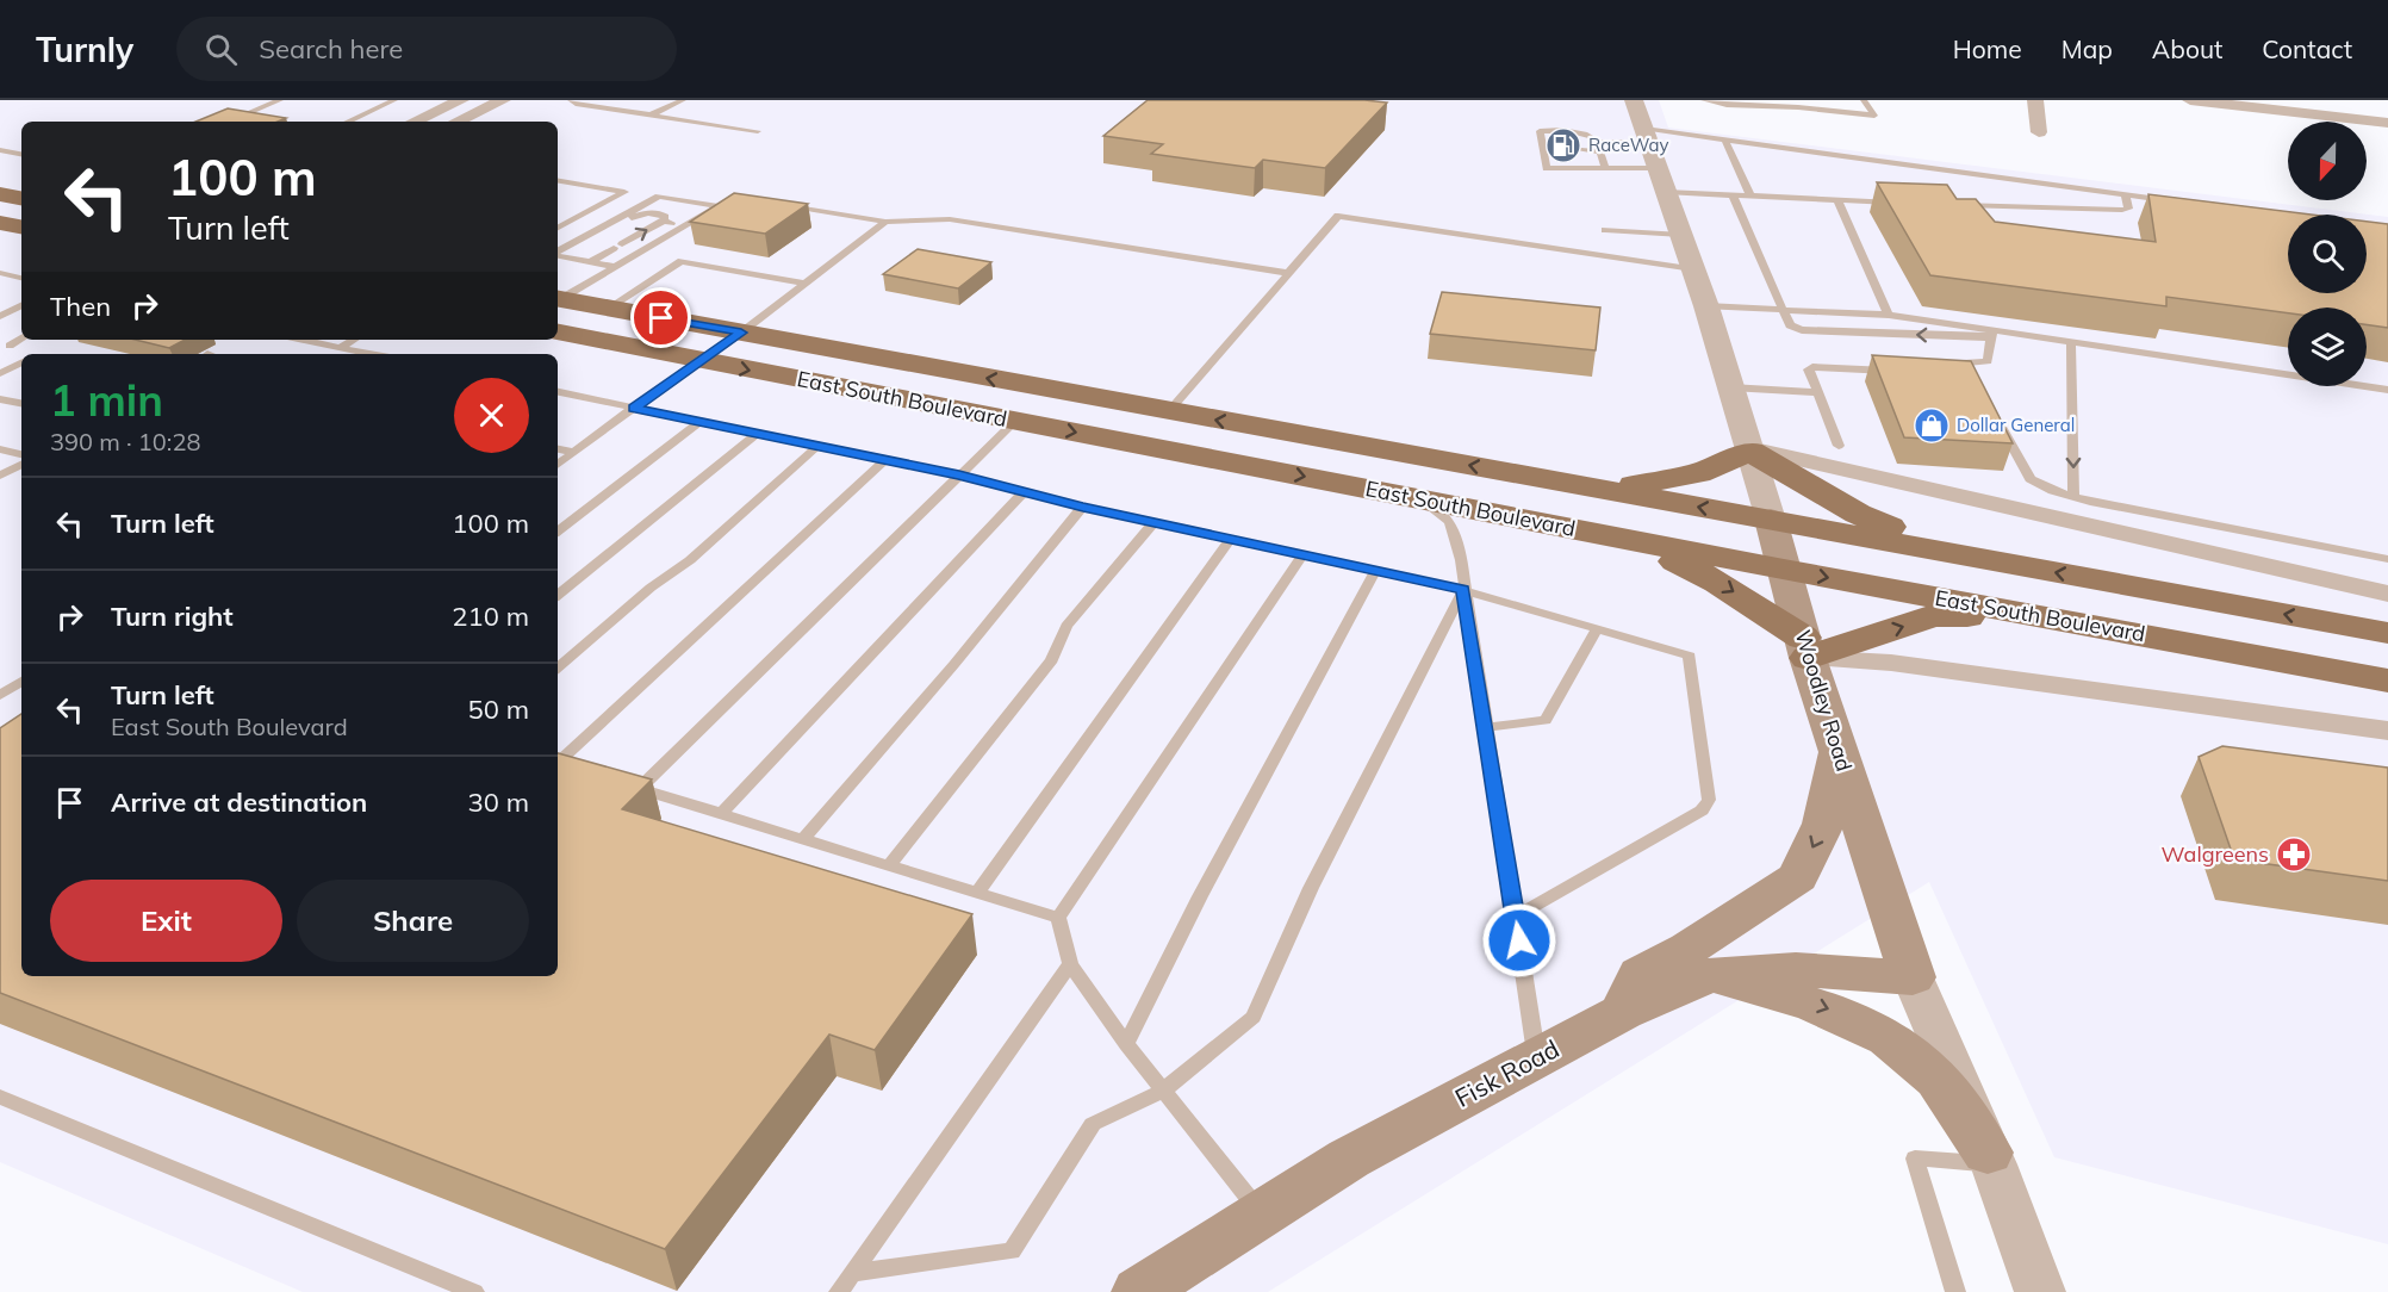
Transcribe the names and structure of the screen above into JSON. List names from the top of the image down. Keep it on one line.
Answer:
{"streets":{"highway":["East South Boulevard"],"main road":["Woodley Road","Fisk Road"]},"crossings":[["East South Boulevard","Woodley Road"],["Woodley Road","Fisk Road"]],"places":{"fuel station":["RaceWay"],"shop":["Dollar General"],"pharmacy":["Walgreens"]},"north":"bottom","page":{"header":"Turnly","search":"Search here","nav":["Home","Map","About","Contact"],"turn":["100 m","Turn left"],"then":"Then","heading":["1 min","390 m · 10:28"],"list":[{"name":"Turn left","value":"100 m"},{"name":"Turn right","value":"210 m"},{"name":"Turn left","note":"East South Boulevard","value":"50 m"},{"name":"Arrive at destination","value":"30 m"}],"buttons":["Exit","Share"]}}
